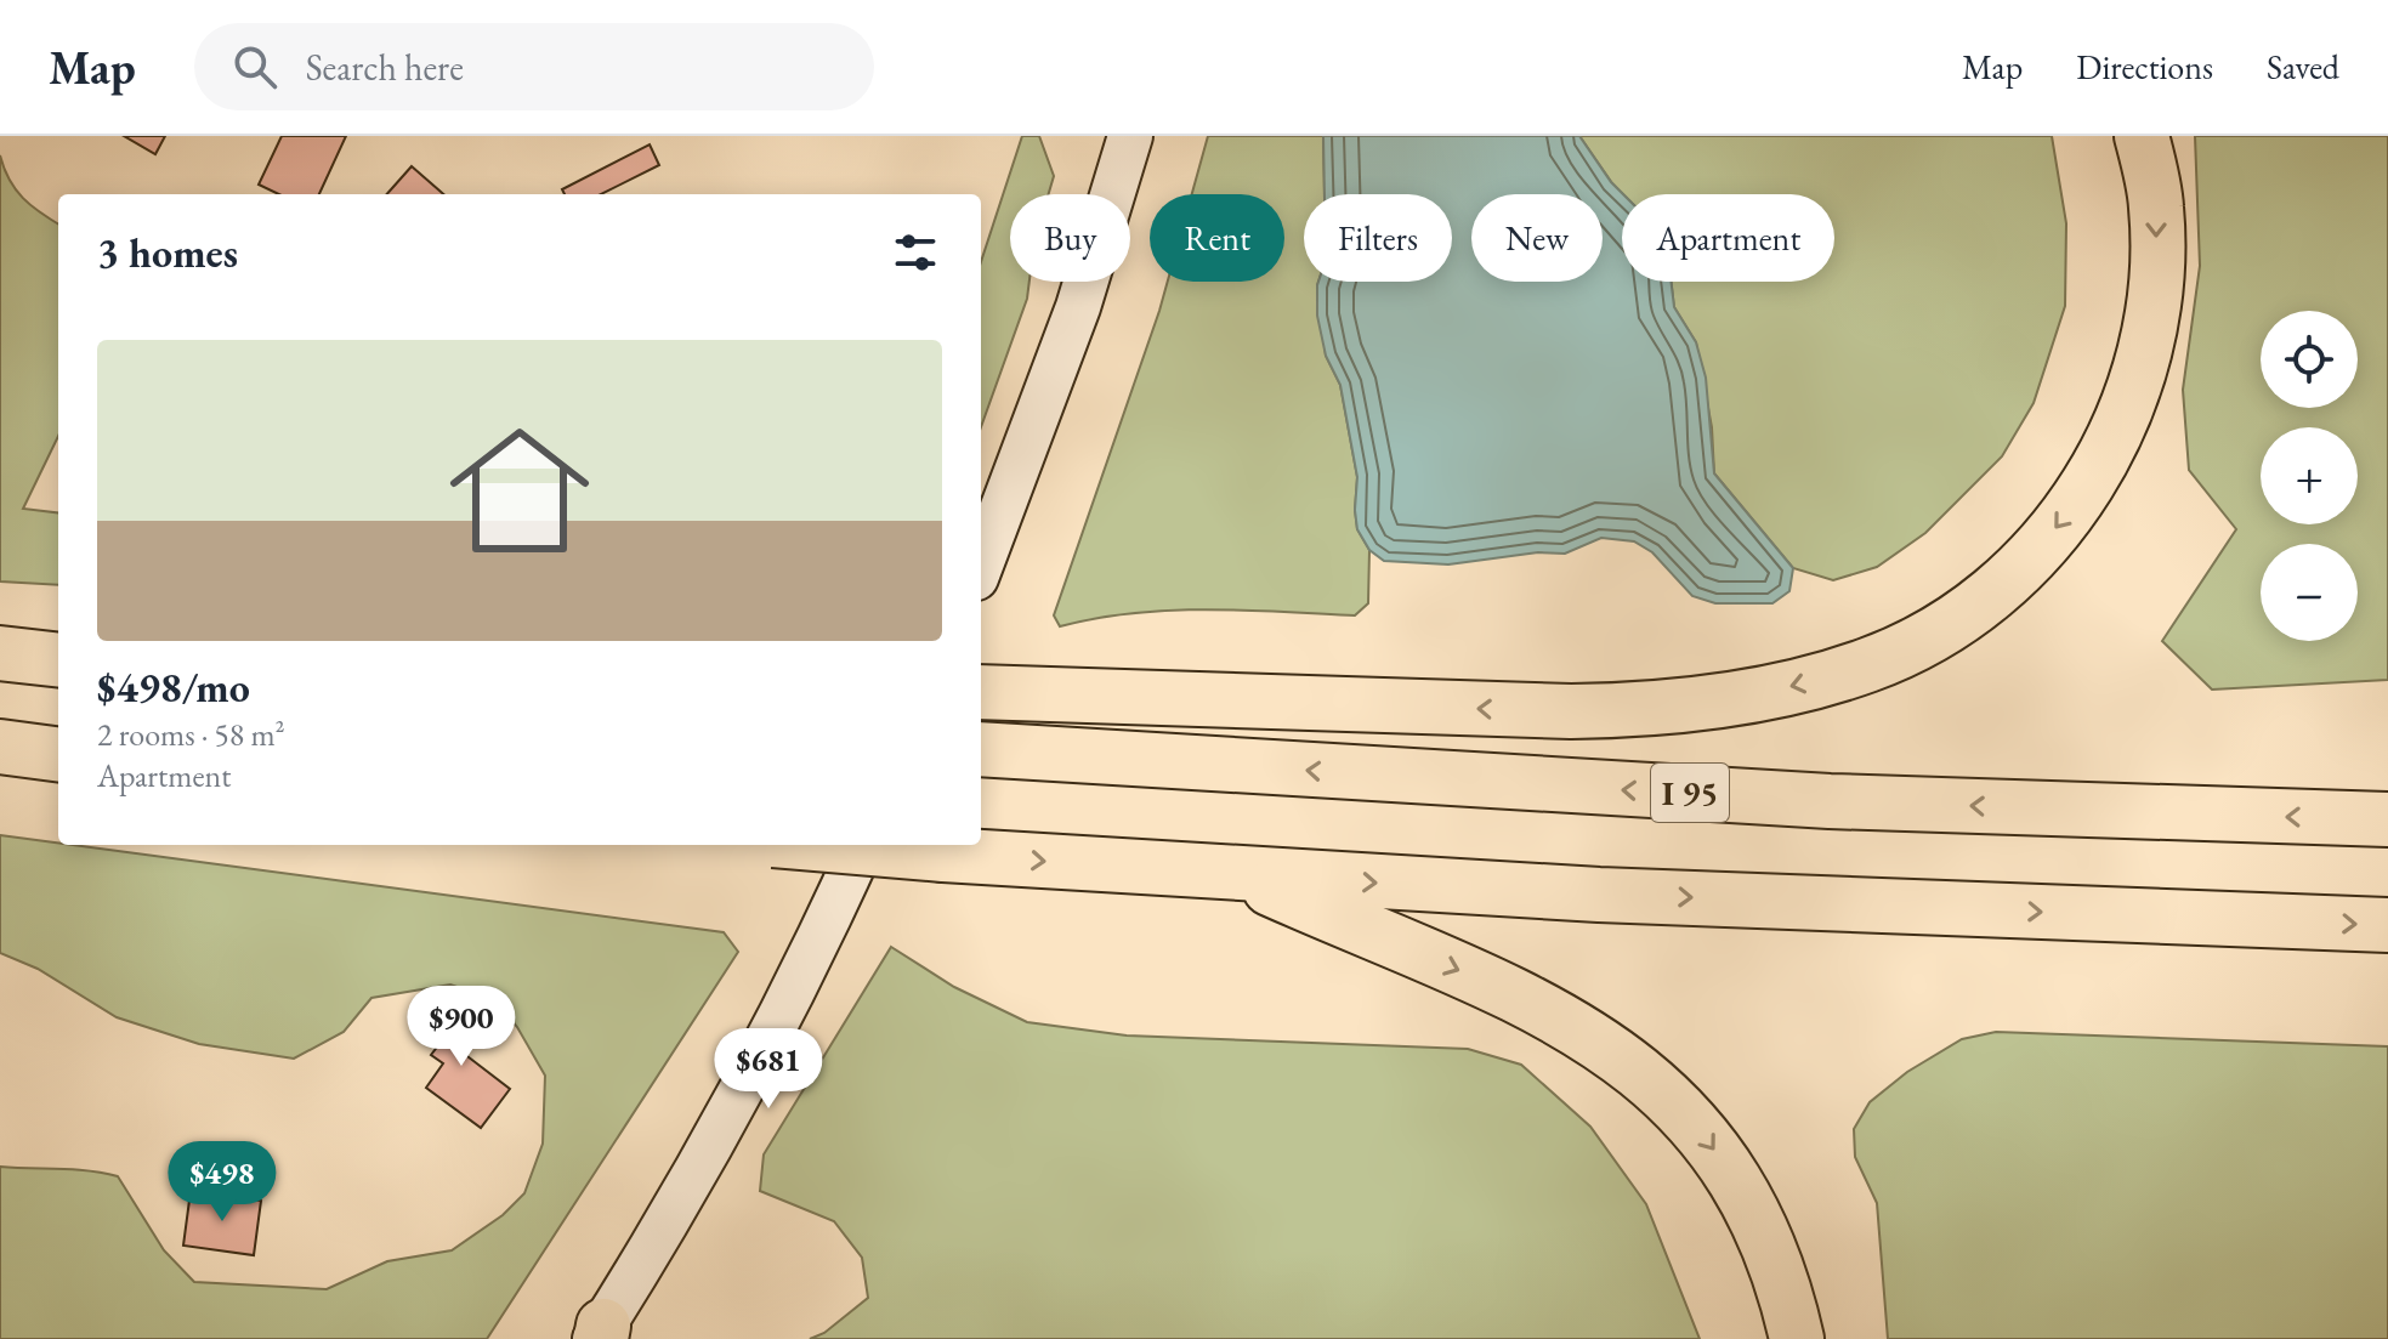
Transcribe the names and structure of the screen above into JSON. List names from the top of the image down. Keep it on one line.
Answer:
{"streets":{"highway":["I 95"]},"page":{"header":"Map","search":"Search here","nav":["Map","Directions","Saved"],"chip":["Buy","Rent","Filters","New","Apartment"],"heading":"3 homes","map_buttons":["+","−"],"list":[{"name":"$498/mo","note":"2 rooms · 58 m² · Apartment"}],"price":["$900","$681","$498"]}}
